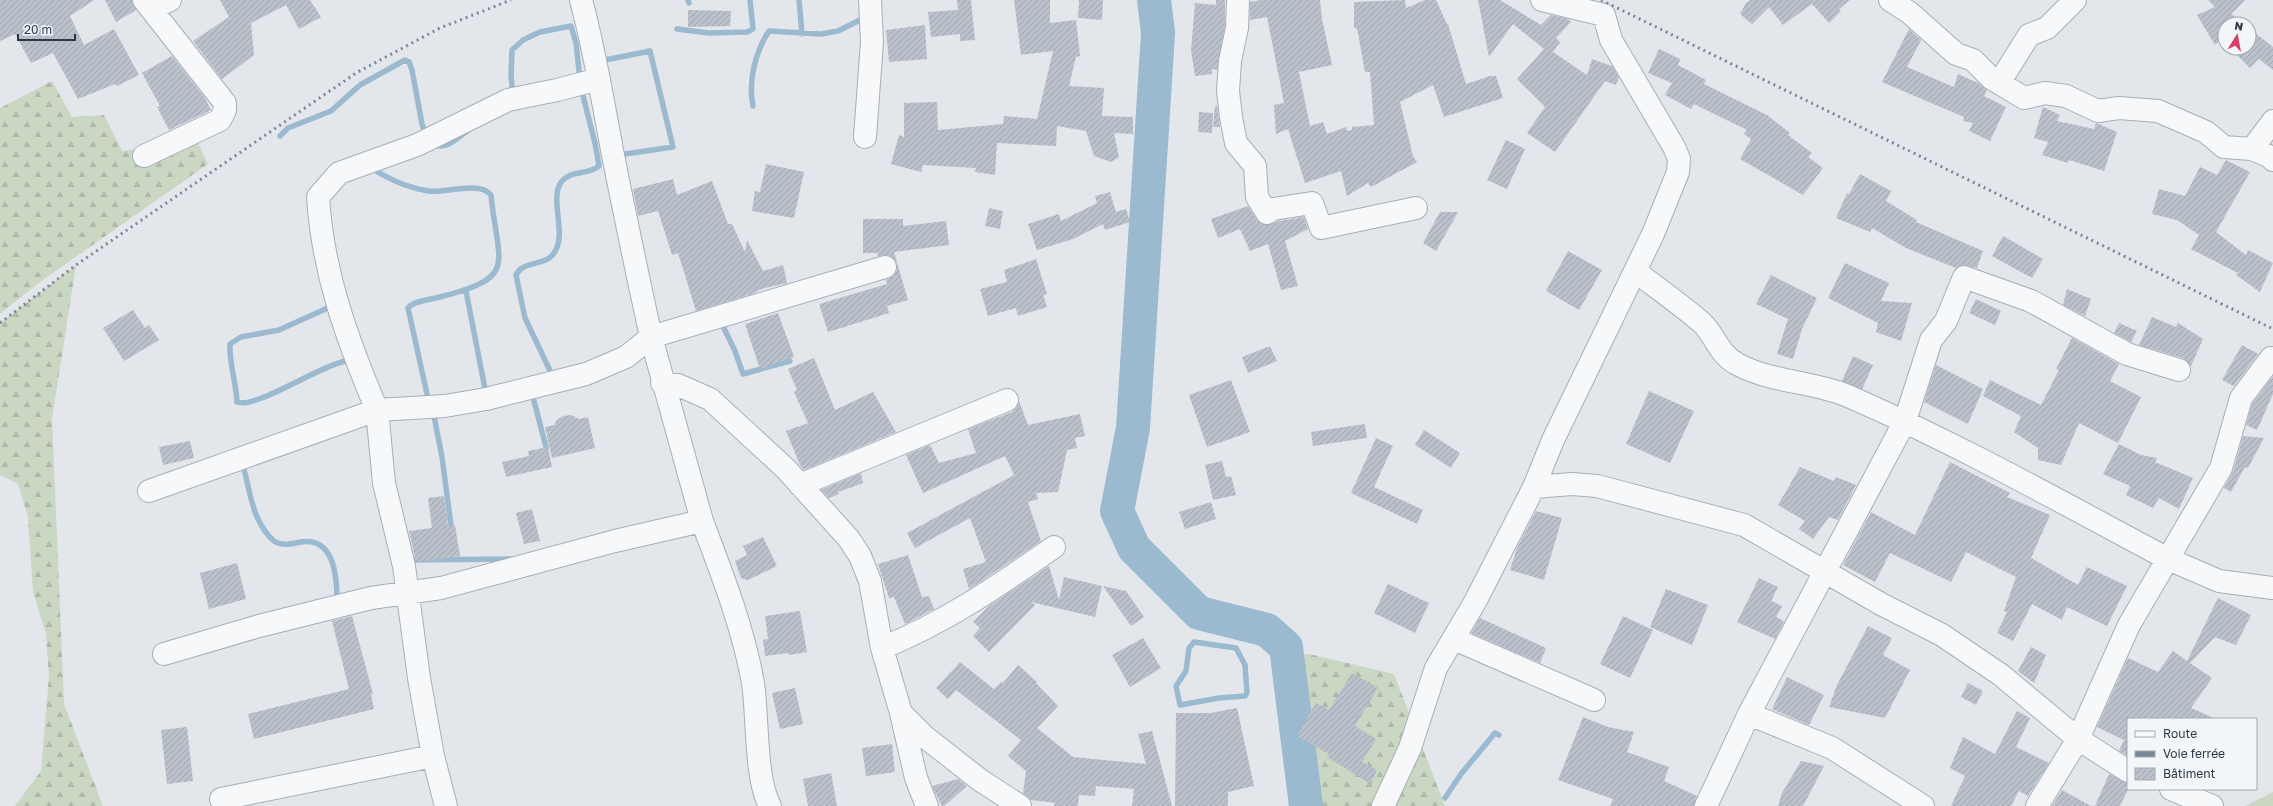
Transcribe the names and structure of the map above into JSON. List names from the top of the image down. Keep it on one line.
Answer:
{"legend":["Route","Voie ferrée","Bâtiment"],"scale_bar":"20 m","north":"top"}
